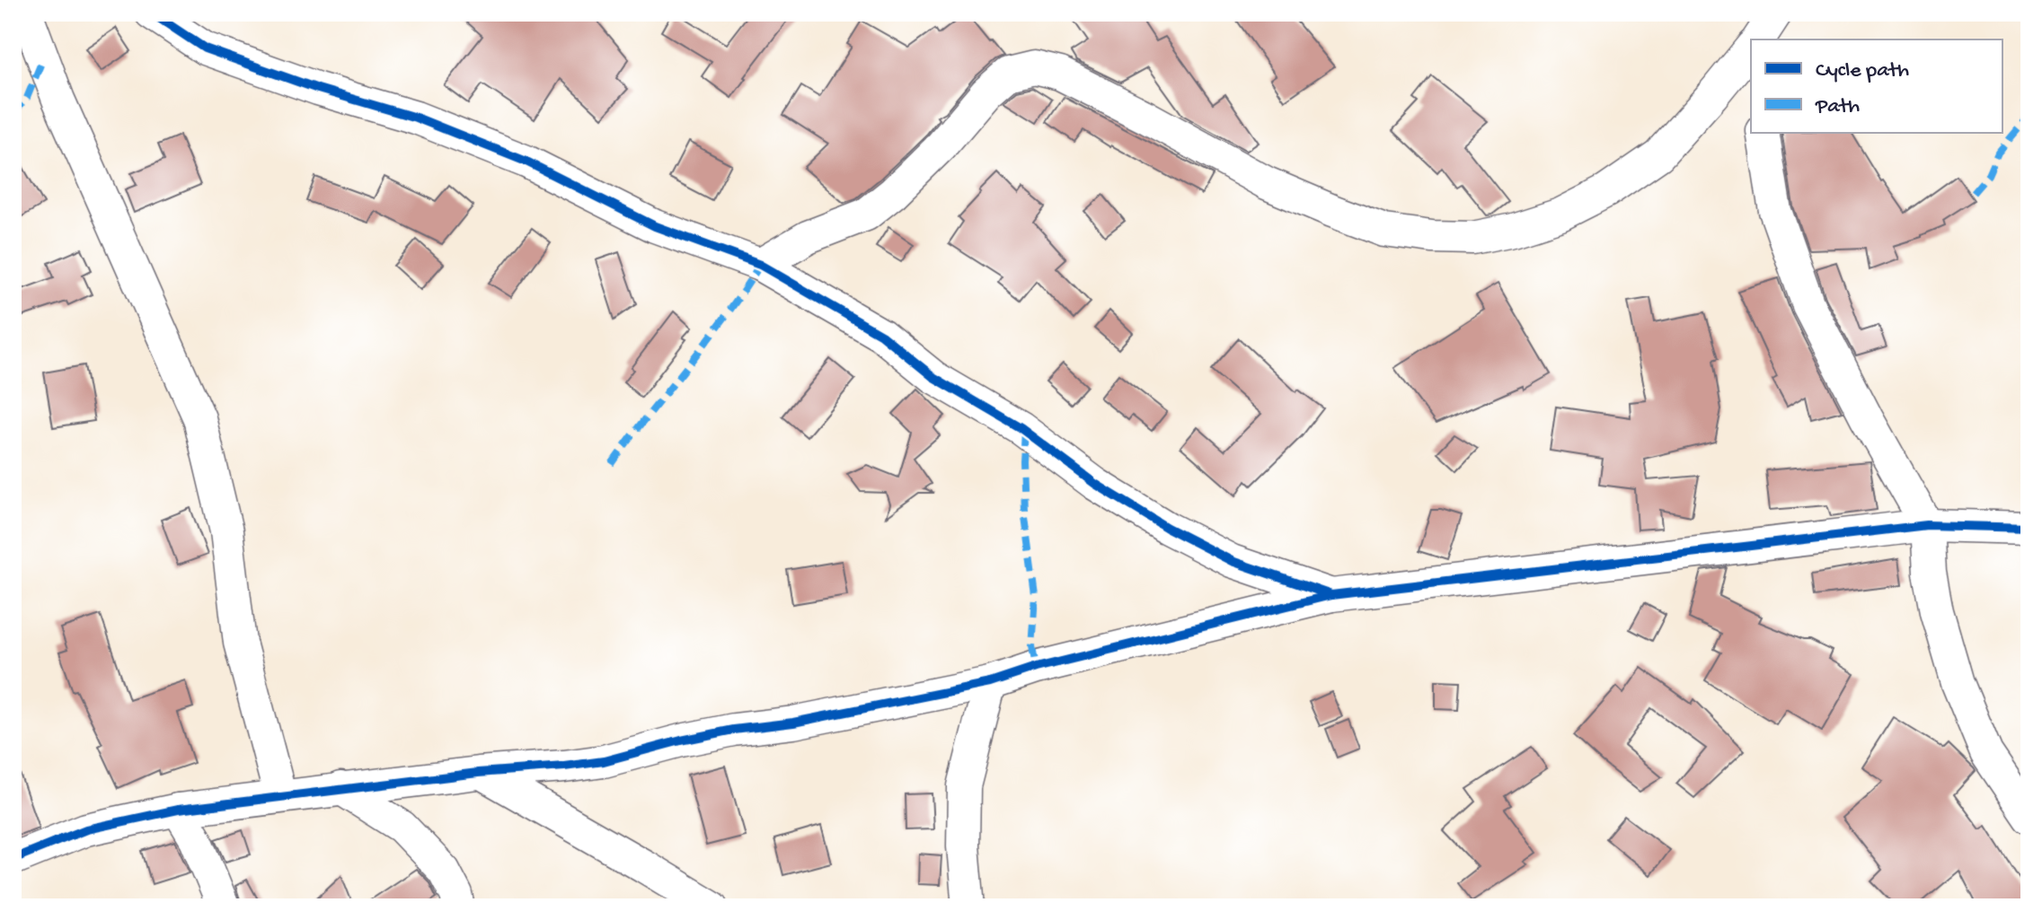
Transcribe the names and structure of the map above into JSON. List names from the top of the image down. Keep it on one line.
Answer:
{"legend":["Cycle path","Path"]}
